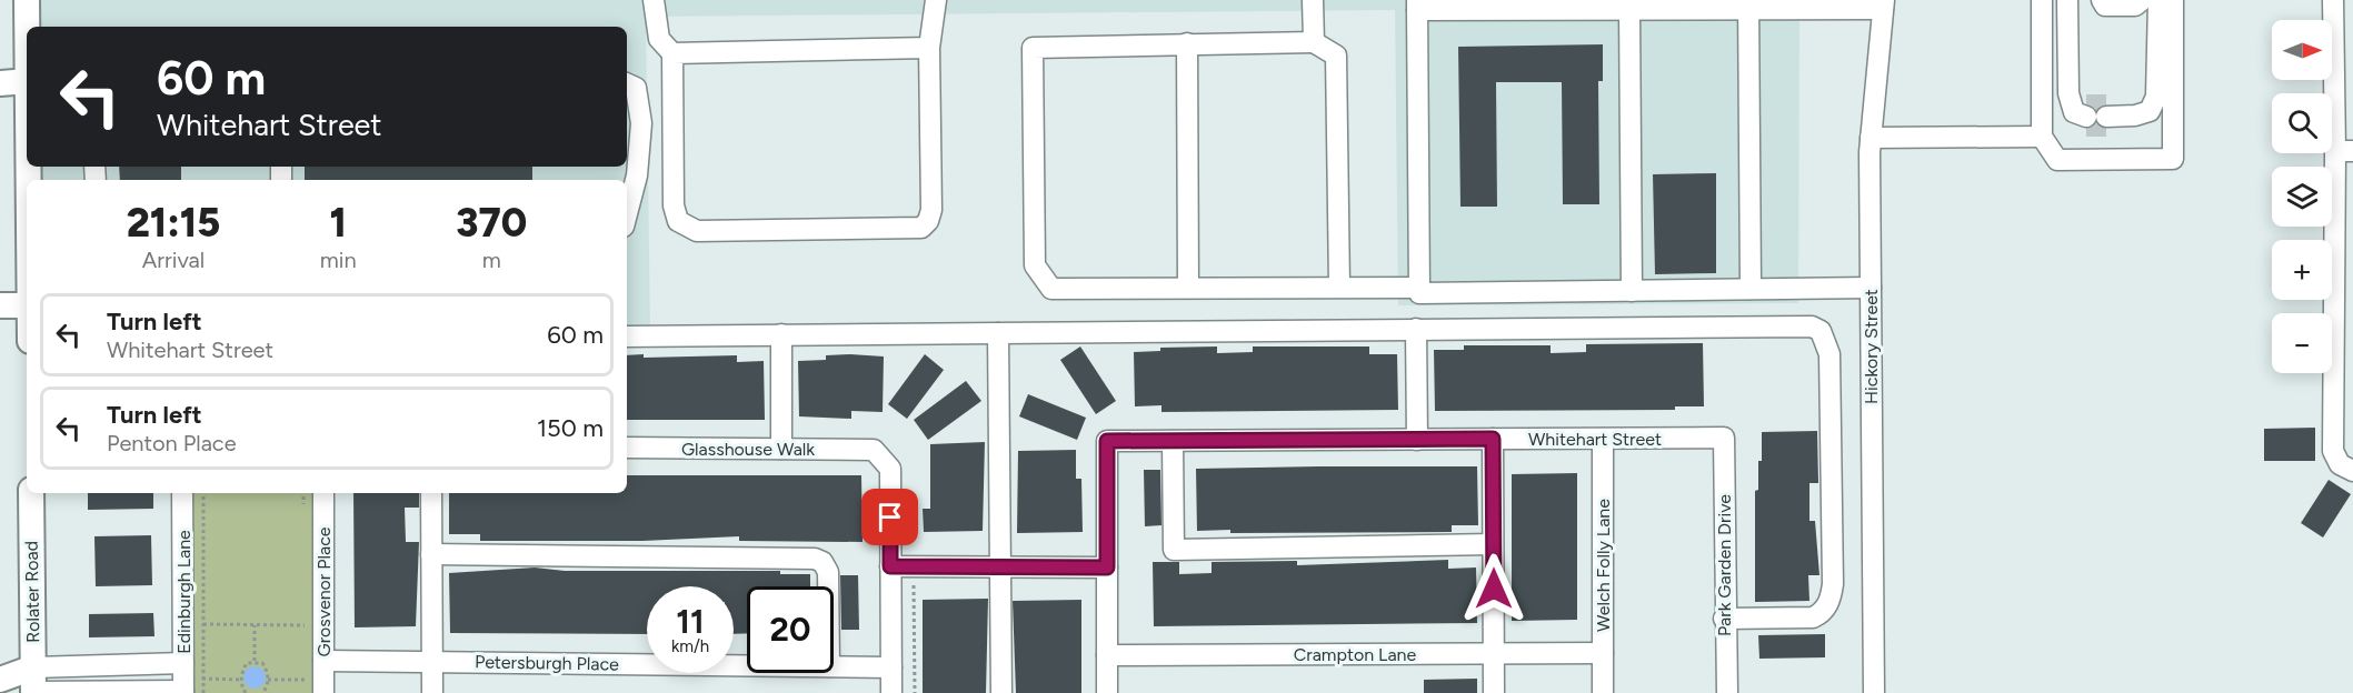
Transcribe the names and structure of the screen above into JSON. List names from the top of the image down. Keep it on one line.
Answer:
{"streets":{"main road":["Rolater Road"],"street":["Hickory Street","Whitehart Street","Glasshouse Walk","Welch Folly Lane","Park Garden Drive","Edinburgh Lane","Grosvenor Place","Crampton Lane","Petersburgh Place"]},"crossings":[["Whitehart Street","Welch Folly Lane"],["Whitehart Street","Park Garden Drive"],["Welch Folly Lane","Crampton Lane"],["Grosvenor Place","Petersburgh Place"]],"north":"right","page":{"map_buttons":["+","−"],"turn":["60 m","Whitehart Street"],"eta":["21:15","Arrival","1","min","370","m"],"list":[{"name":"Turn left","note":"Whitehart Street","value":"60 m"},{"name":"Turn left","note":"Penton Place","value":"150 m"}],"speed":"11 km/h","limit":"20"}}
